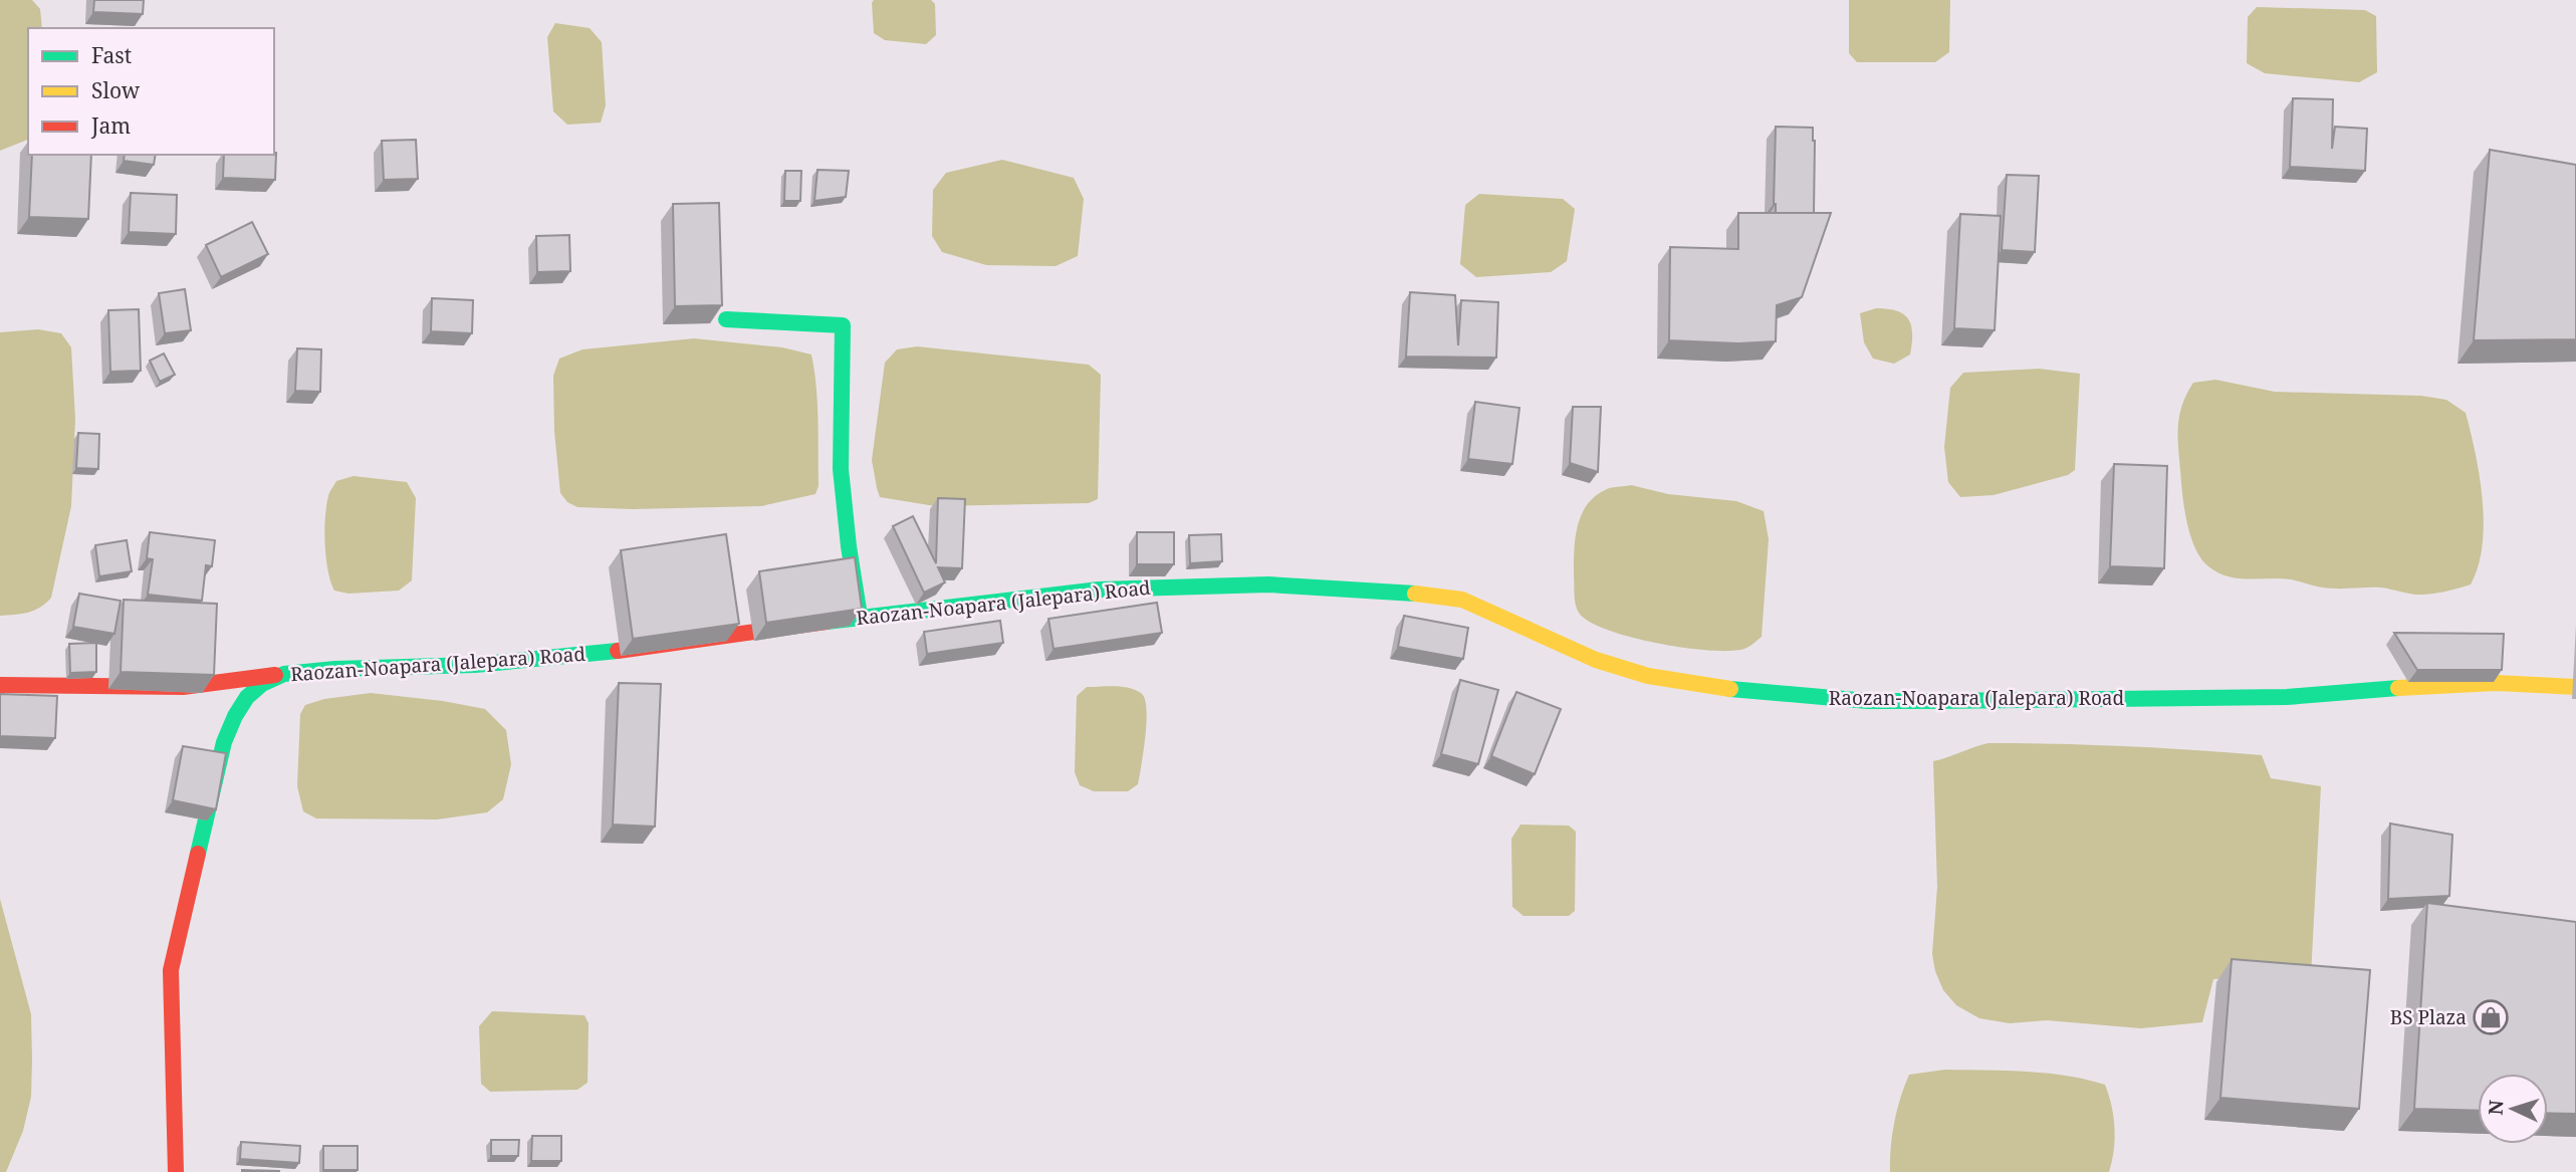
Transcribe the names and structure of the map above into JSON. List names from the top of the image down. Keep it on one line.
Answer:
{"streets":{"main road":["Raozan-Noapara (Jalepara) Road"]},"places":{"shop":["BS Plaza"]},"legend":["Fast","Slow","Jam"],"north":"left"}
